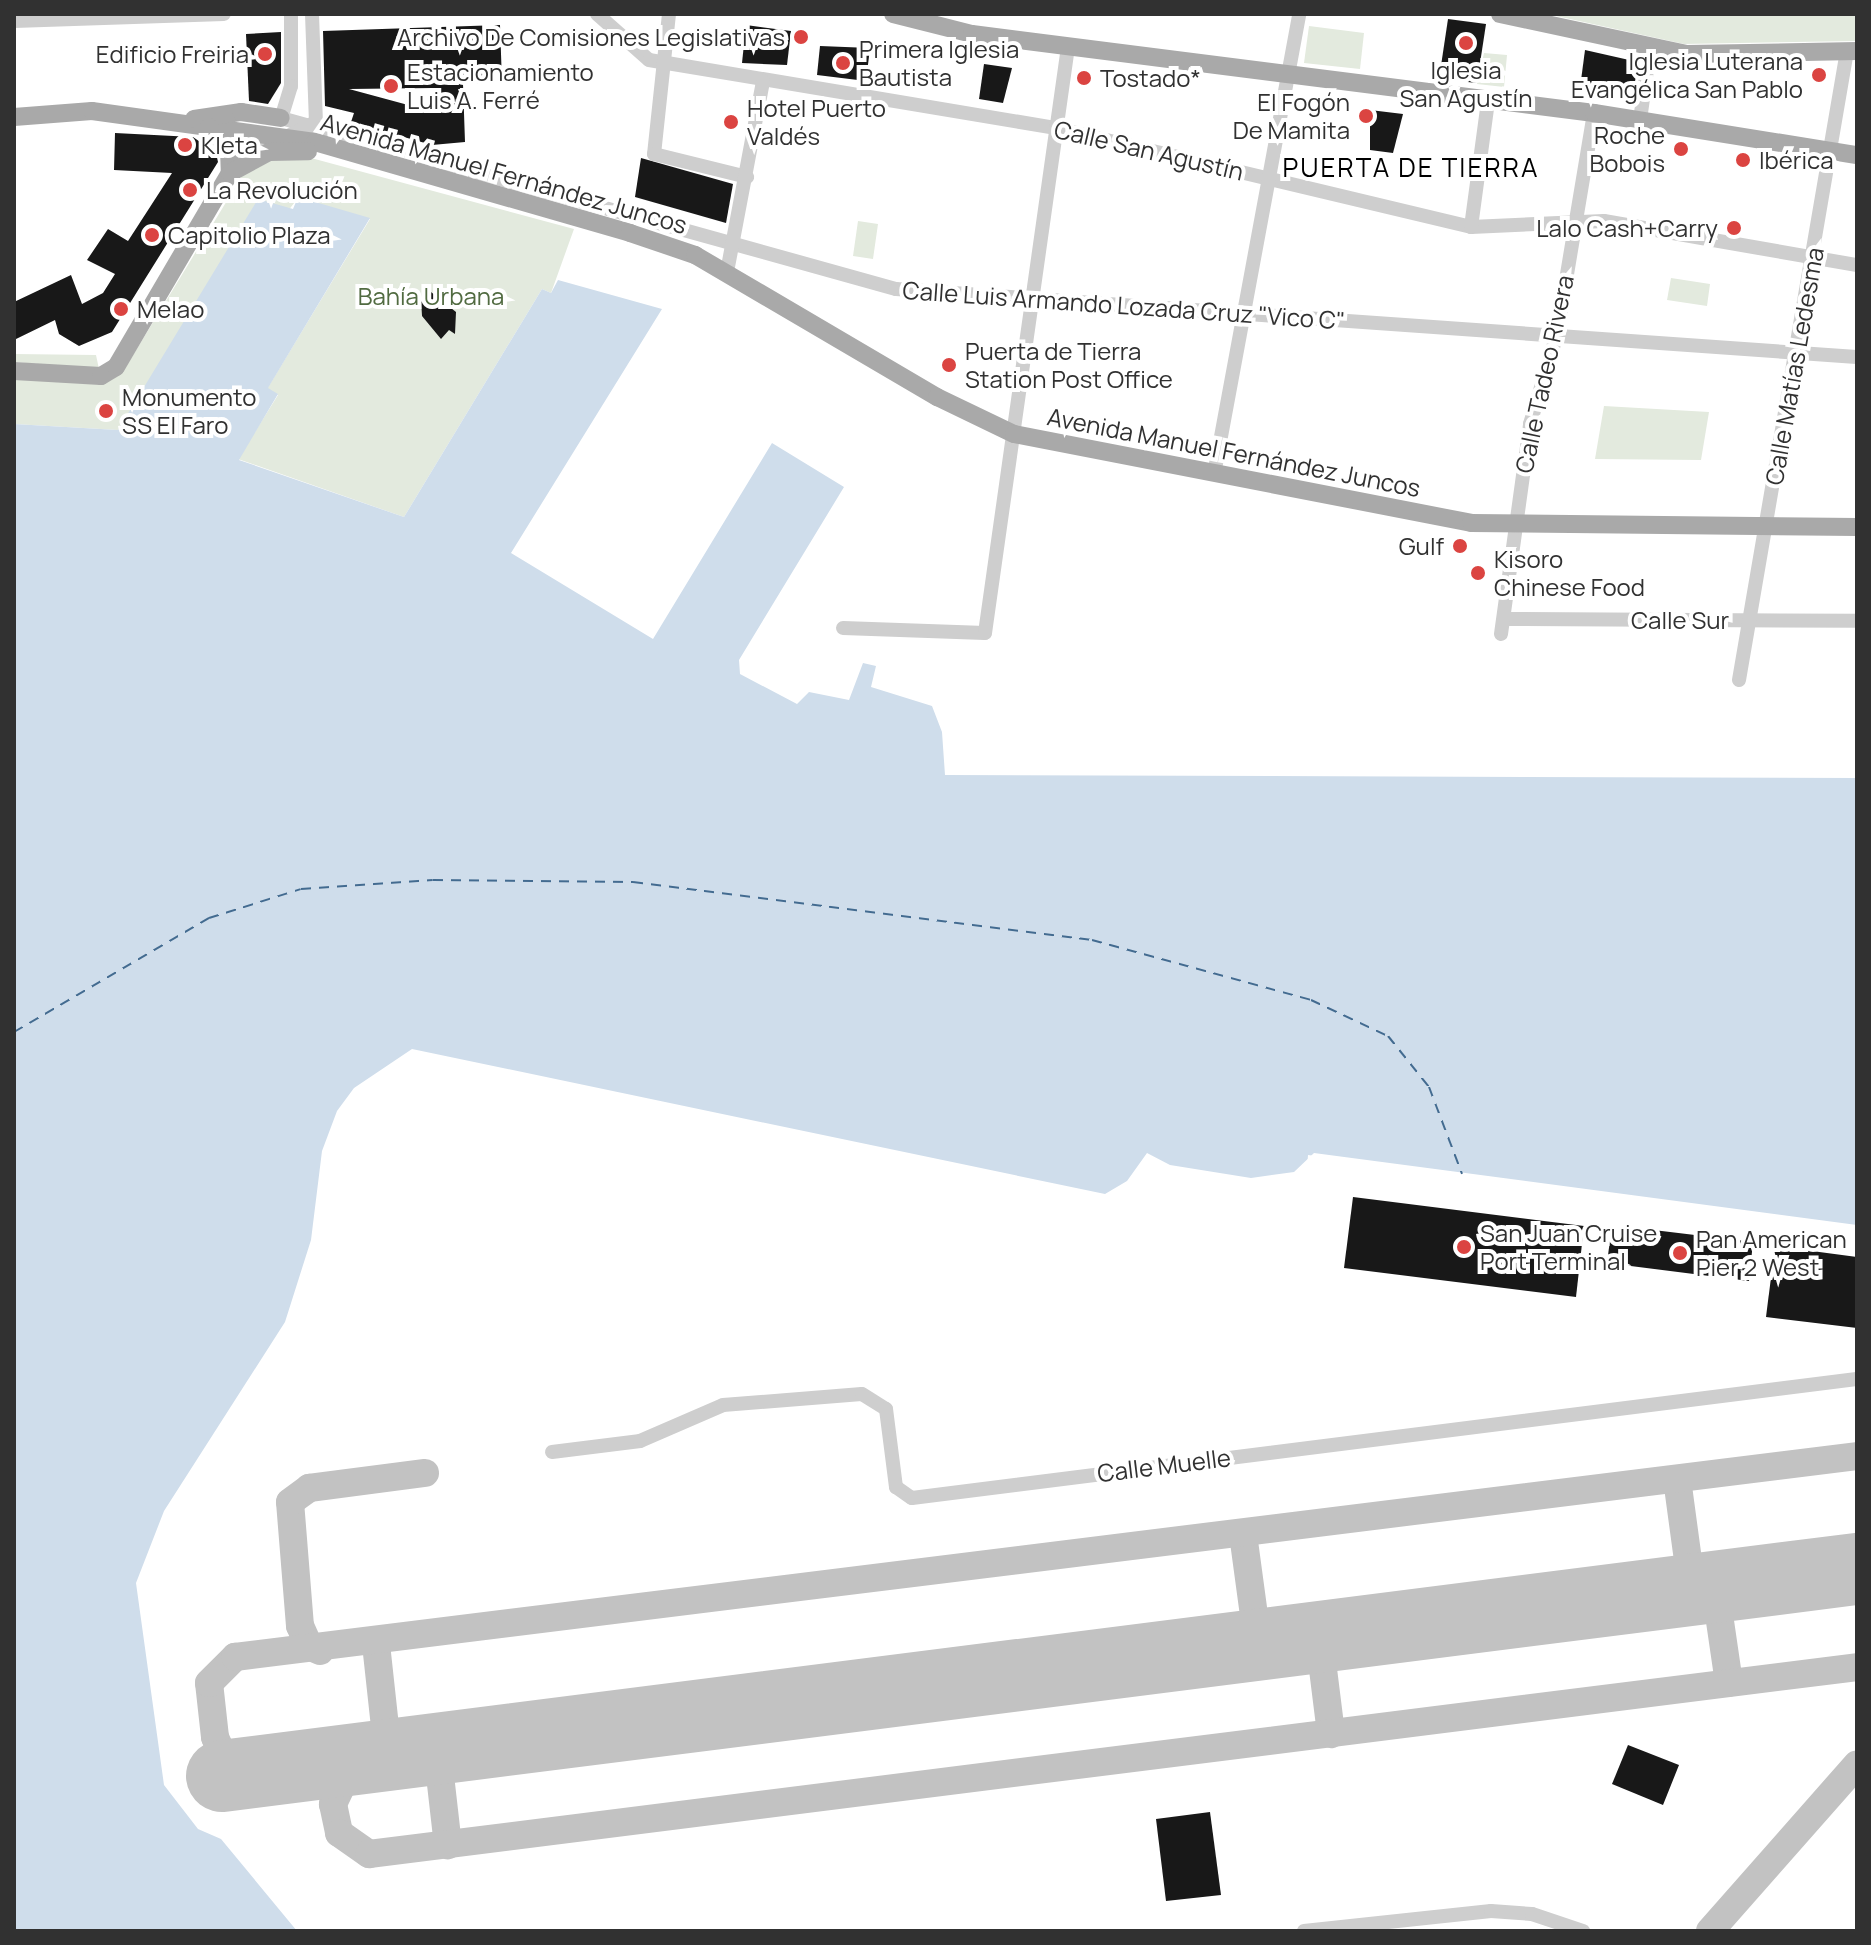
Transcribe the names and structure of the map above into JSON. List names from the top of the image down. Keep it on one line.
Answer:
{"streets":{"main road":["Avenida Manuel Fernández Juncos"],"street":["Calle San Agustín","Calle Luis Armando Lozada Cruz \"Vico C\"","Calle Matías Ledesma","Calle Tadeo Rivera","Calle Sur","Calle Muelle"]},"crossings":[["Calle San Agustín","Calle Matías Ledesma"],["Calle San Agustín","Calle Tadeo Rivera"],["Avenida Manuel Fernández Juncos","Calle Matías Ledesma"],["Avenida Manuel Fernández Juncos","Calle Tadeo Rivera"],["Calle Luis Armando Lozada Cruz \"Vico C\"","Calle Matías Ledesma"],["Calle Luis Armando Lozada Cruz \"Vico C\"","Calle Tadeo Rivera"],["Calle Matías Ledesma","Calle Sur"],["Calle Tadeo Rivera","Calle Sur"]],"districts":["PUERTA DE TIERRA"],"parks":["Bahía Urbana"],"places":["Archivo De Comisiones Legislativas","Iglesia San Agustín","Edificio Freiria","Primera Iglesia Bautista","Iglesia Luterana Evangélica San Pablo","Tostado*","Estacionamiento Luis A. Ferré","El Fogón De Mamita","Hotel Puerto Valdés","Kleta","Roche Bobois","Ibérica","La Revolución","Lalo Cash+Carry","Capitolio Plaza","Melao","Puerta de Tierra Station Post Office","Monumento SS El Faro","Gulf","Kisoro Chinese Food","San Juan Cruise Port Terminal","Pan American Pier 2 West"]}
